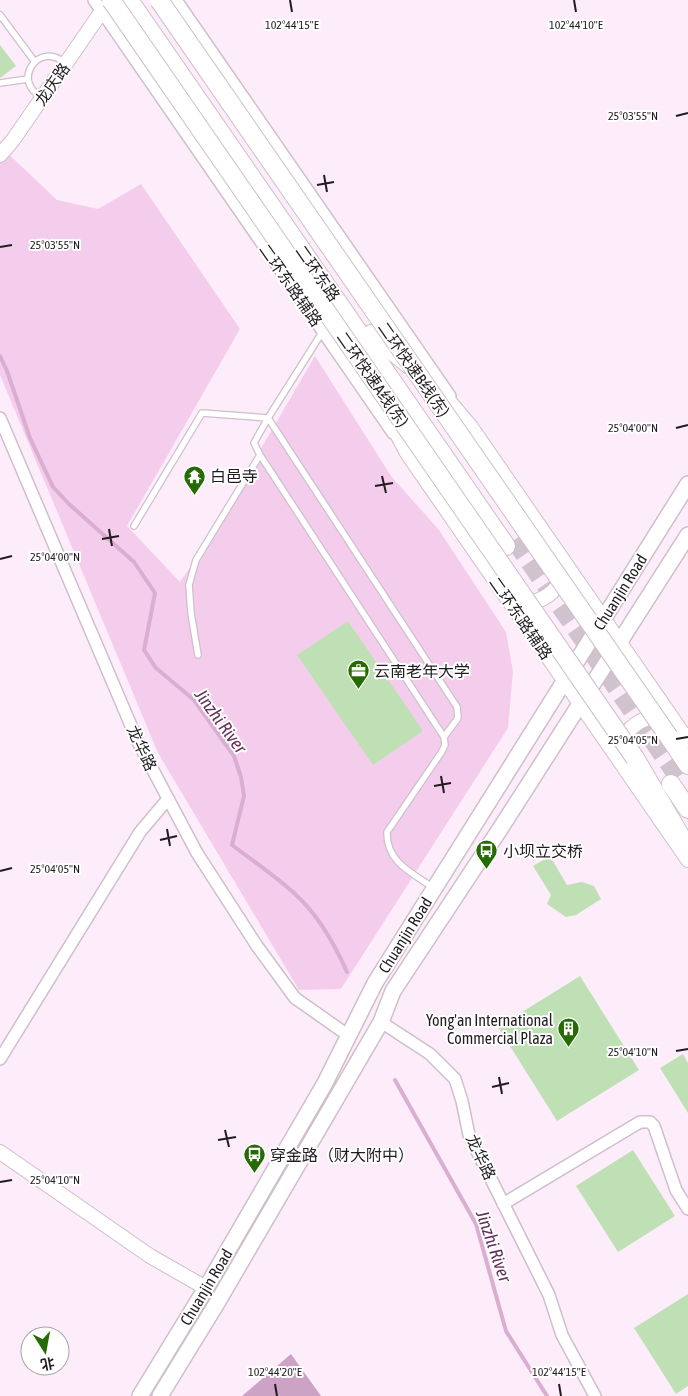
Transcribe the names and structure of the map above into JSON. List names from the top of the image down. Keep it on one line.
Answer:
{"streets":{"main road":["二环东路","二环快速B线(东)","二环快速A线(东)","Chuanjin Road"],"street":["龙庆路","二环东路辅路","龙华路"]},"crossings":[["龙庆路","二环东路辅路"],["龙庆路","二环快速A线(东)"],["二环东路辅路","二环快速A线(东)"],["二环东路辅路","Chuanjin Road"],["Chuanjin Road","龙华路"]],"water":["Jinzhi River"],"places":{"temple":["白邑寺"],"office":["云南老年大学"],"bus stop":["小坝立交桥","穿金路（财大附中）"],"building":["Yong'an International Commercial Plaza"]},"north":"bottom","coordinates":["102°44'15\"E","102°44'10\"E","25°03'55\"N","25°04'00\"N","25°04'05\"N","25°04'10\"N","102°44'20\"E"]}
